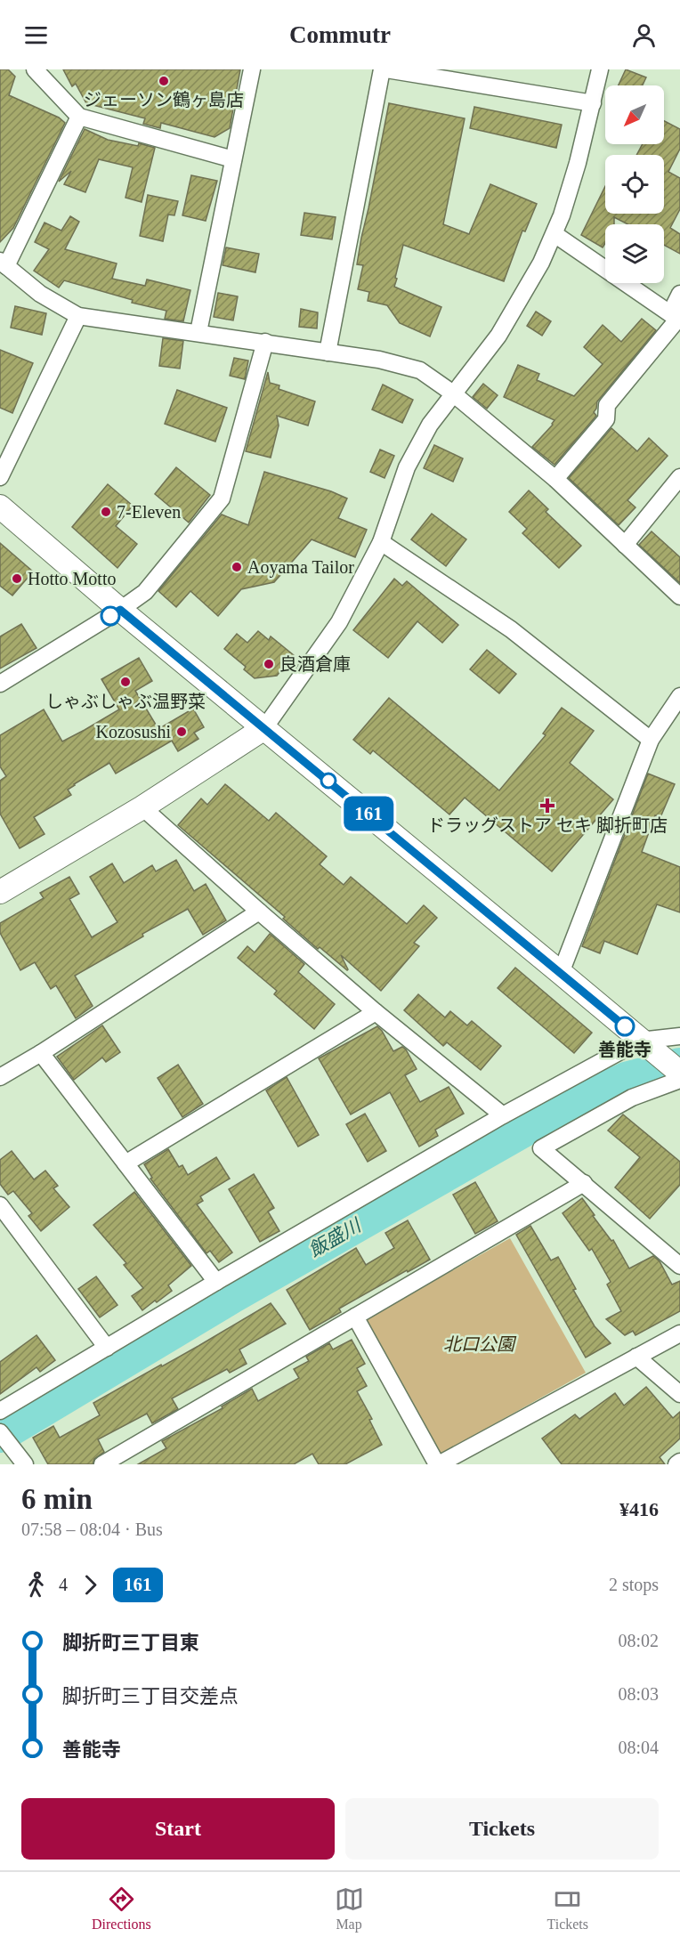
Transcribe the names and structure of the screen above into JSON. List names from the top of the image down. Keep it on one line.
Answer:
{"water":["飯盛川"],"parks":["北口公園"],"places":{"other":["ジェーソン鶴ヶ島店","7-Eleven","Aoyama Tailor","Hotto Motto","良酒倉庫","しゃぶしゃぶ温野菜","Kozosushi","善能寺"],"health":["ドラッグストア セキ 脚折町店"]},"lines":["bus line 161"],"north":"bottom left","page":{"header":"Commutr","on_map":"161","heading":["6 min","07:58 – 08:04 · Bus","¥416"],"legs":["4","161","2 stops"],"list":[{"name":"脚折町三丁目東","value":"08:02"},{"name":"脚折町三丁目交差点","value":"08:03"},{"name":"善能寺","value":"08:04"}],"buttons":["Start","Tickets"],"tabs":["Directions","Map","Tickets"]}}
